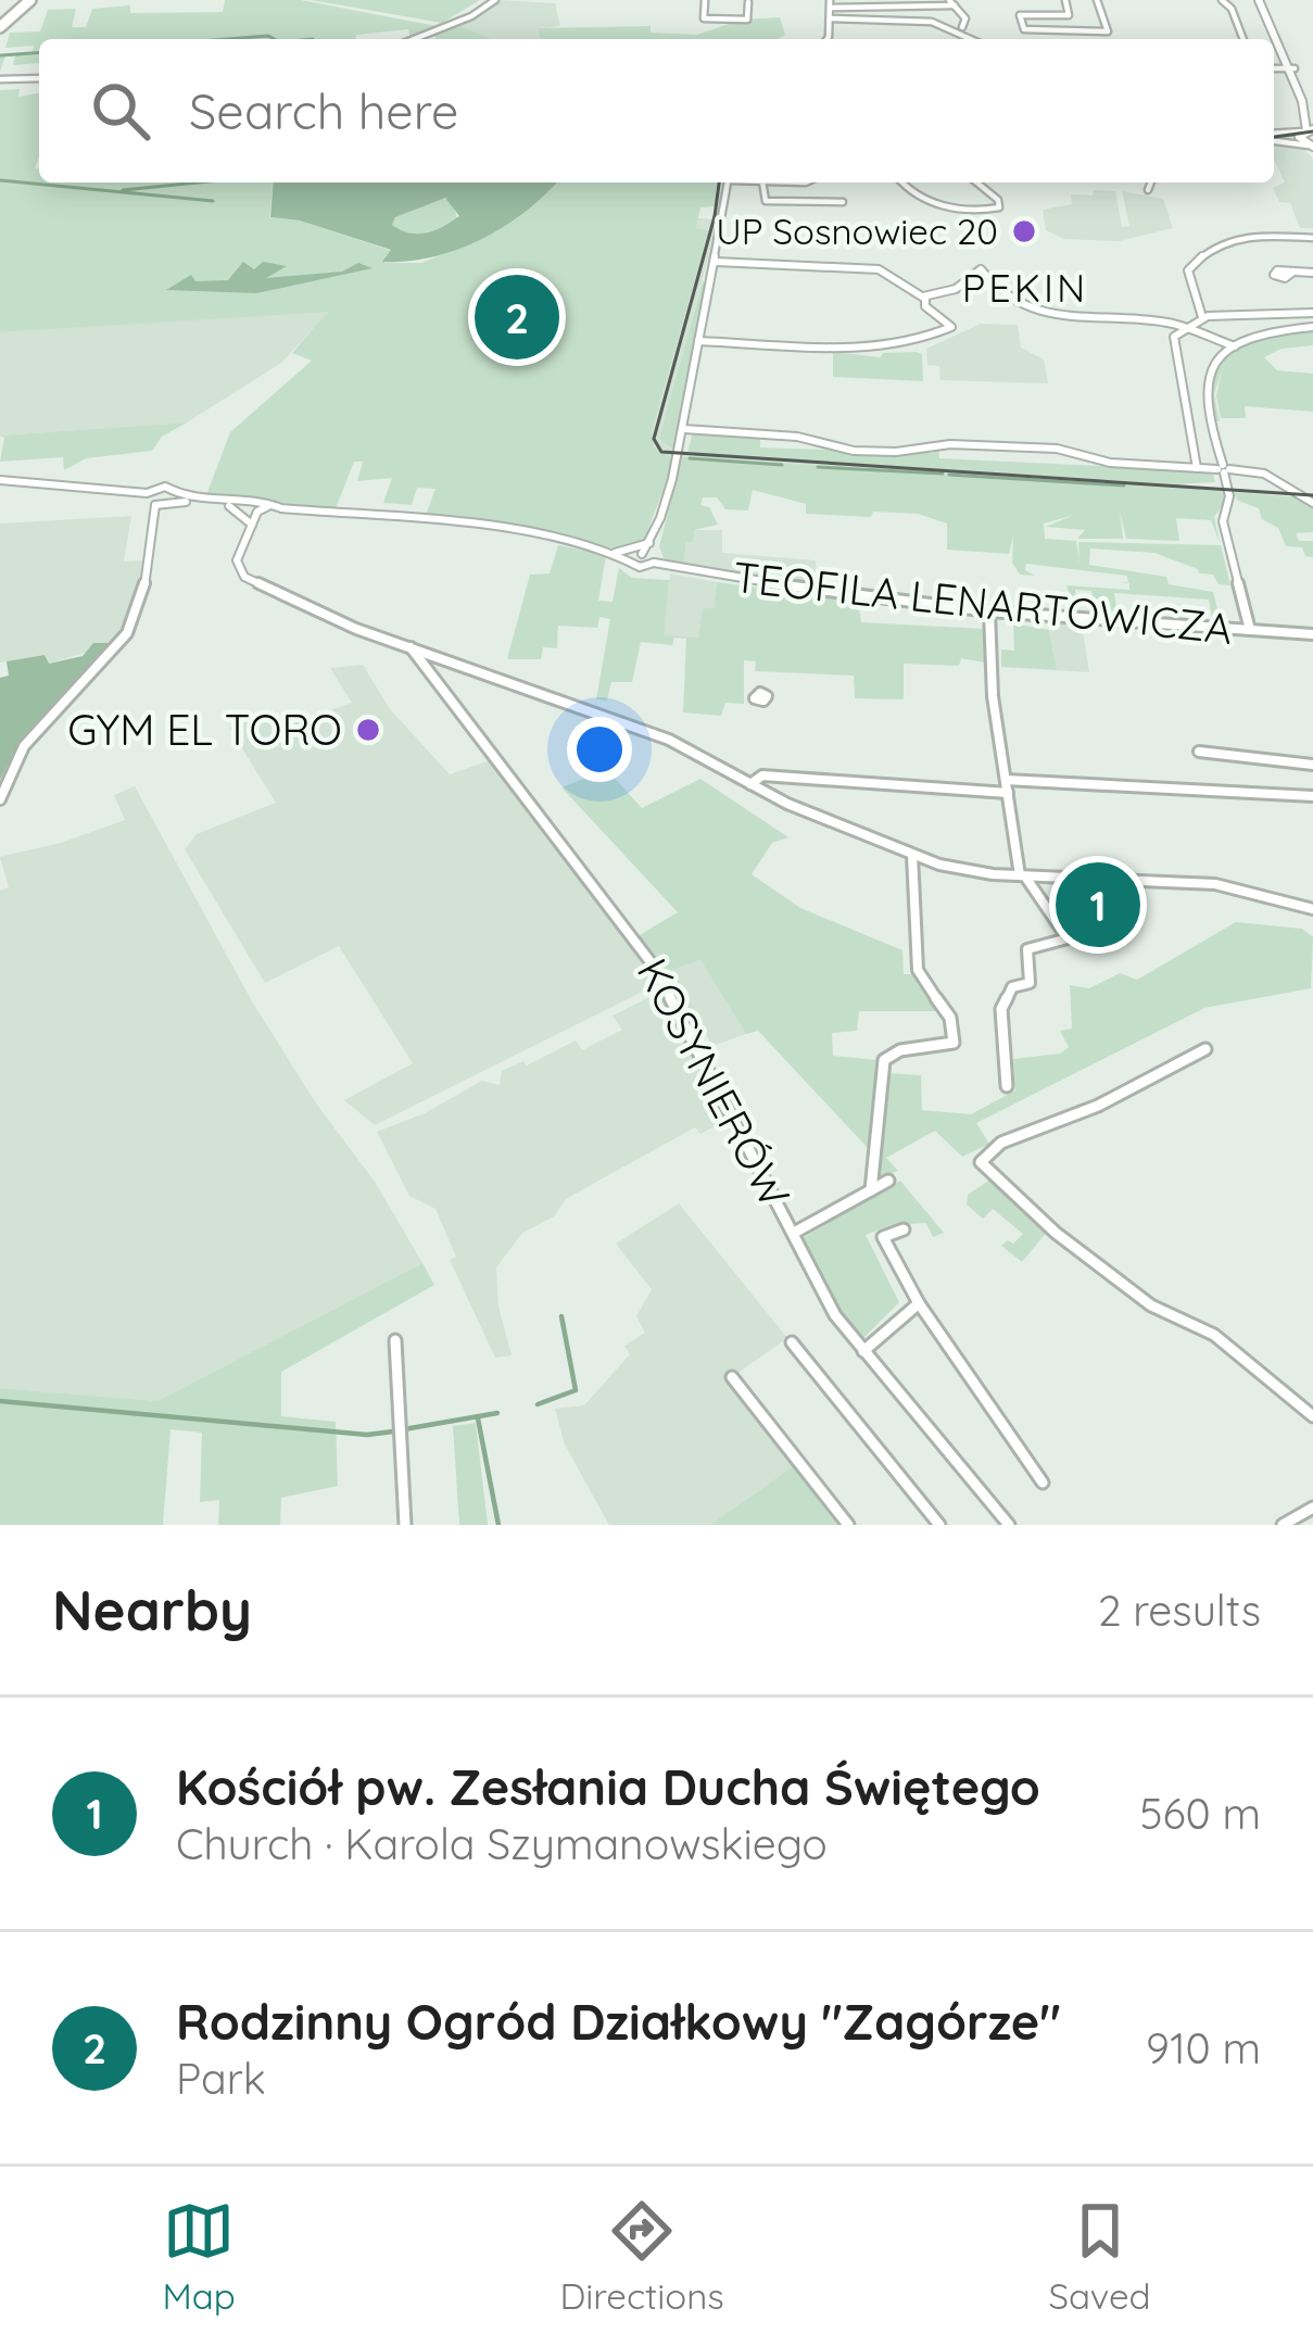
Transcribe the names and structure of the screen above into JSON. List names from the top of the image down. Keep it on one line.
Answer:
{"streets":{"street":["TEOFILA LENARTOWICZA","KOSYNIERÓW"]},"districts":["PEKIN"],"places":["UP Sosnowiec 20","GYM EL TORO"],"page":{"search":"Search here","pins":["2","1"],"heading":["Nearby","2 results"],"list":[{"mark":"1","name":"Kościół pw. Zesłania Ducha Świętego","note":"Church · Karola Szymanowskiego","value":"560 m"},{"mark":"2","name":"Rodzinny Ogród Działkowy \"Zagórze\"","note":"Park","value":"910 m"}],"nav":["Map","Directions","Saved"]}}
